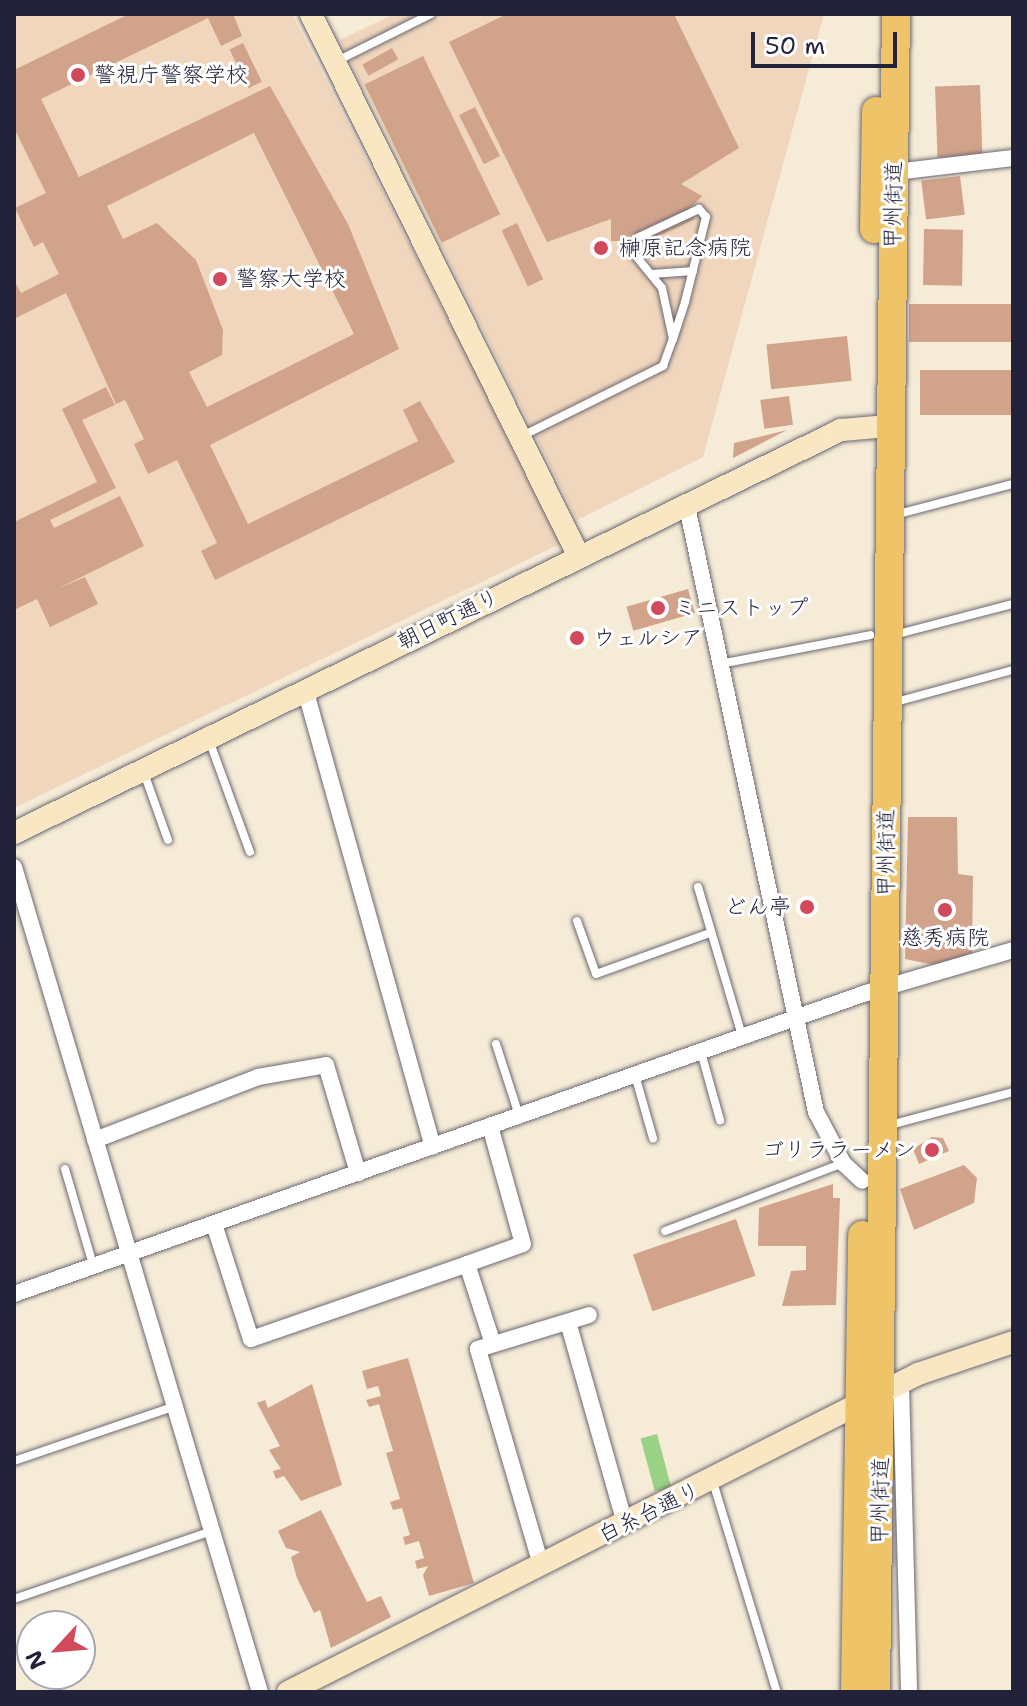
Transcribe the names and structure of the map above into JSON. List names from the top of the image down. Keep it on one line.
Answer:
{"streets":{"highway":["甲州街道"],"street":["朝日町通り","白糸台通り"]},"crossings":[["甲州街道","朝日町通り"],["甲州街道","白糸台通り"]],"places":["警視庁警察学校","榊原記念病院","警察大学校","ミニストップ","ウェルシア","どん亭","慈秀病院","ゴリララーメン"],"scale_bar":"50 m","north":"bottom left"}
